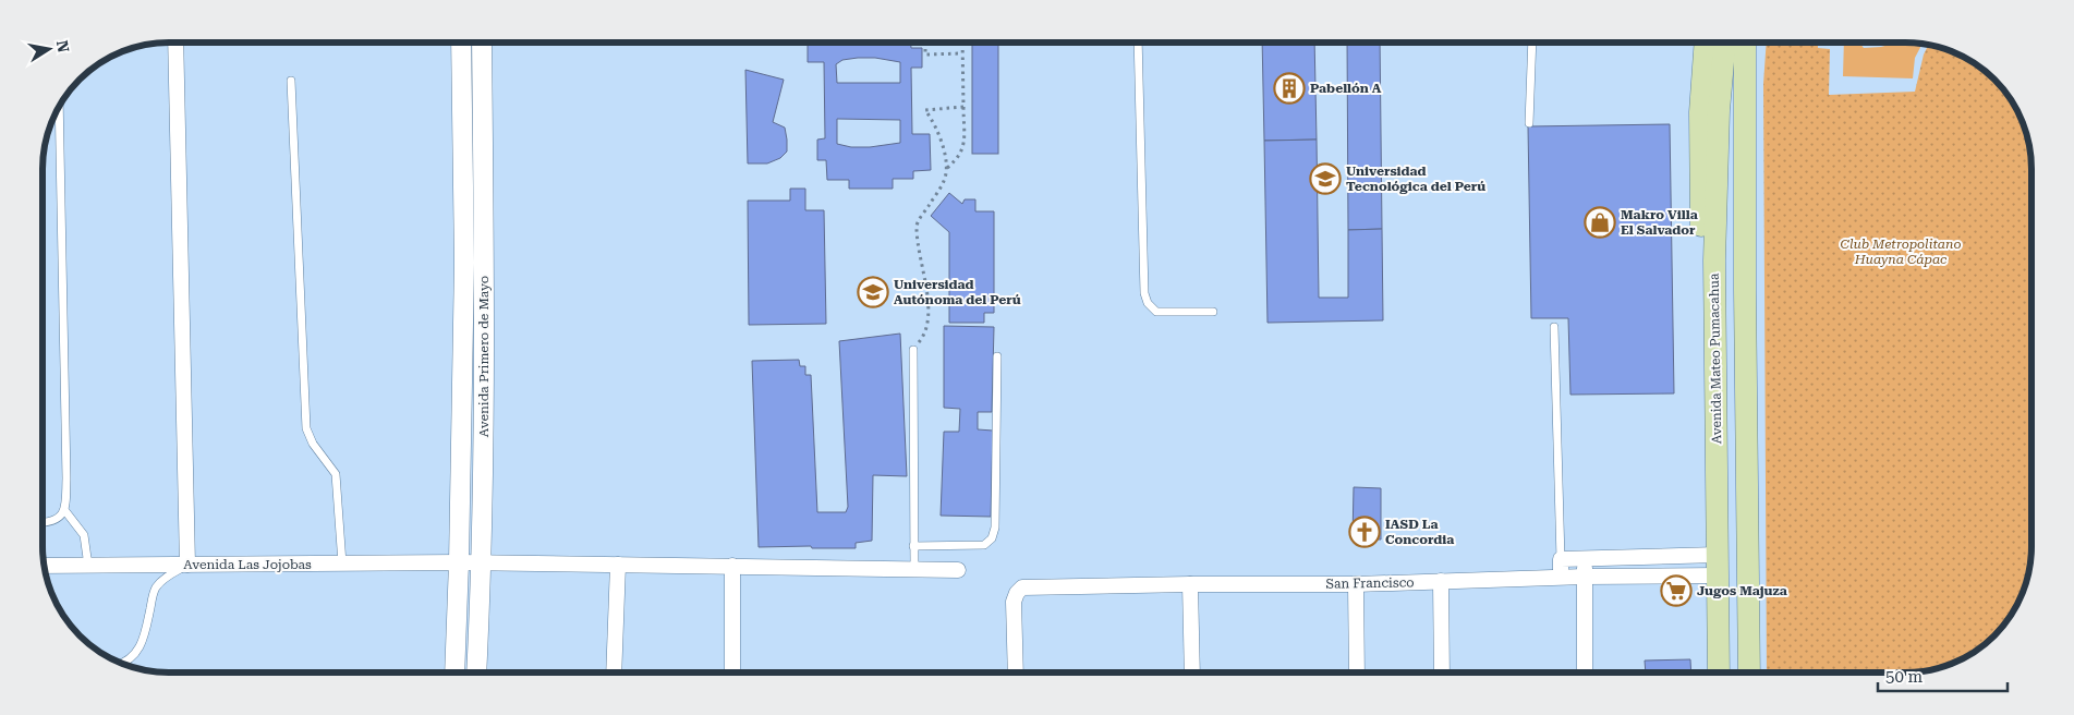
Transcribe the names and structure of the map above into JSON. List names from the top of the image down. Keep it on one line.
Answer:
{"streets":{"main road":["Avenida Mateo Pumacahua"],"street":["Avenida Primero de Mayo","Avenida Las Jojobas","San Francisco"]},"crossings":[["Avenida Primero de Mayo","Avenida Las Jojobas"],["Avenida Mateo Pumacahua","San Francisco"]],"parks":["Club Metropolitano Huayna Cápac"],"places":{"building":["Pabellón A"],"school or university":["Universidad Tecnológica del Perú","Universidad Autónoma del Perú"],"shop":["Makro Villa El Salvador"],"church":["IASD La Concordia"],"supermarket":["Jugos Majuza"]},"scale_bar":"50 m","north":"right"}
